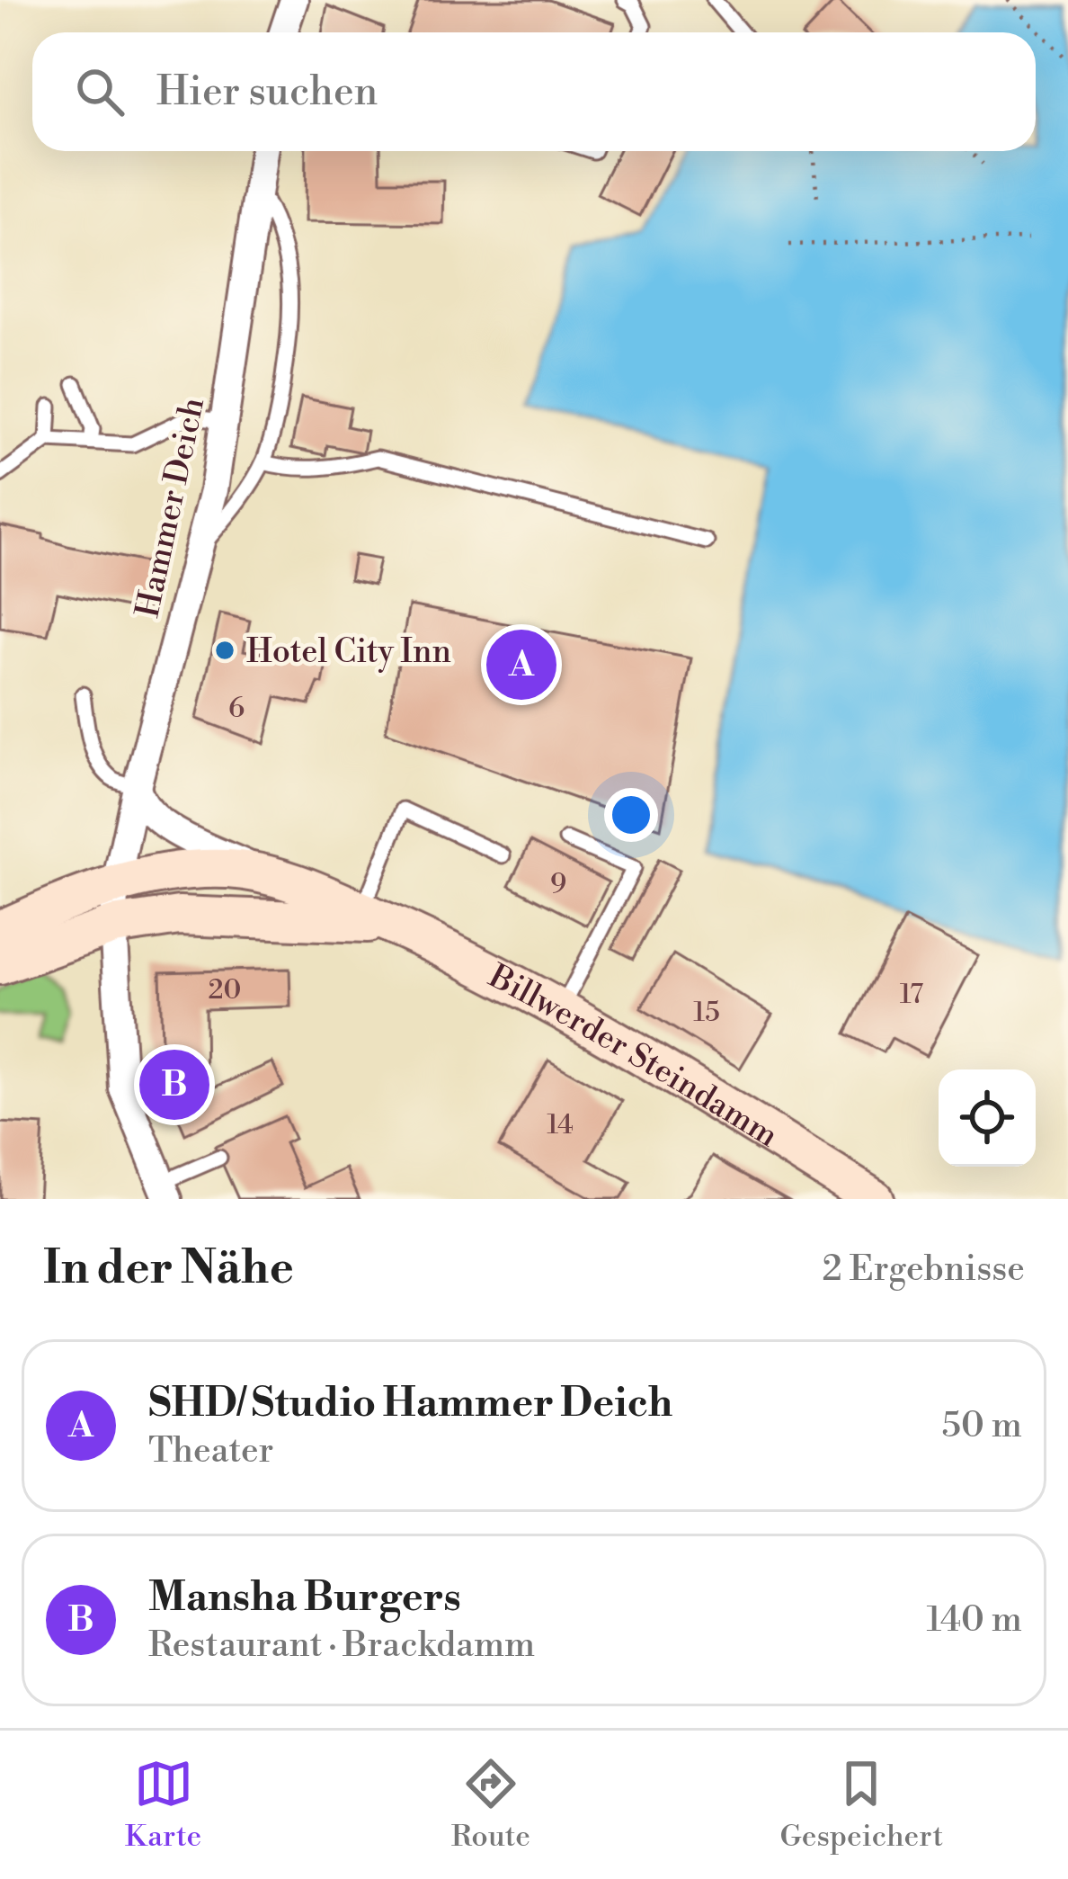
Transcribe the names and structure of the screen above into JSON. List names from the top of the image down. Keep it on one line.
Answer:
{"streets":{"main road":["Billwerder Steindamm"],"street":["Hammer Deich"]},"crossings":[["Hammer Deich","Billwerder Steindamm"]],"places":["Hotel City Inn"],"house_numbers":["6","9","20","17","15","14"],"page":{"search":"Hier suchen","pins":["A","B"],"heading":["In der Nähe","2 Ergebnisse"],"list":[{"mark":"A","name":"SHD/ Studio Hammer Deich","note":"Theater","value":"50 m"},{"mark":"B","name":"Mansha Burgers","note":"Restaurant · Brackdamm","value":"140 m"}],"nav":["Karte","Route","Gespeichert"]}}
